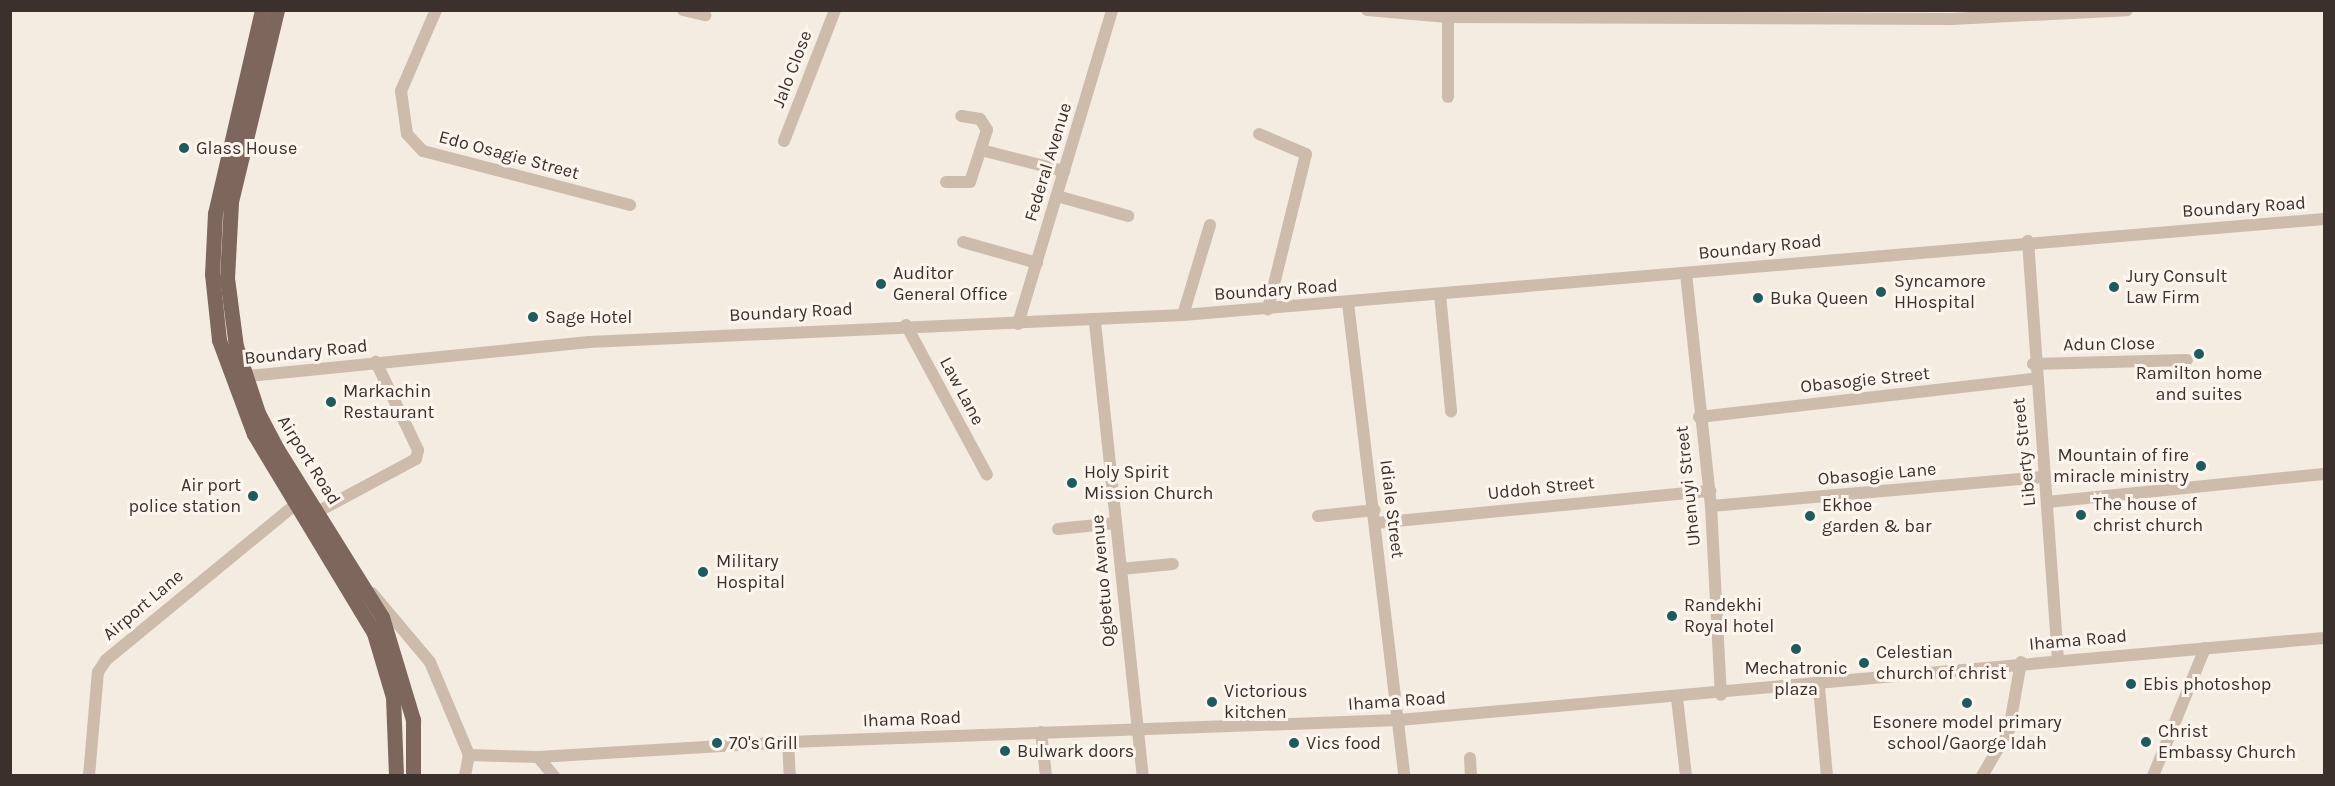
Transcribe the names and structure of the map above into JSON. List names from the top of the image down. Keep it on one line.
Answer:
{"streets":{"main road":["Airport Road"],"street":["Jalo Close","Edo Osagie Street","Federal Avenue","Boundary Road","Adun Close","Obasogie Street","Law Lane","Liberty Street","Obasogie Lane","Uhenuyi Street","Uddoh Street","Idiale Street","Ogbetuo Avenue","Airport Lane","Ihama Road"]},"crossings":[["Federal Avenue","Boundary Road"],["Boundary Road","Law Lane"],["Boundary Road","Liberty Street"],["Boundary Road","Airport Road"],["Boundary Road","Uhenuyi Street"],["Boundary Road","Idiale Street"],["Boundary Road","Ogbetuo Avenue"],["Adun Close","Liberty Street"],["Obasogie Street","Liberty Street"],["Obasogie Street","Uhenuyi Street"],["Liberty Street","Obasogie Lane"],["Liberty Street","Ihama Road"],["Airport Road","Airport Lane"],["Obasogie Lane","Uhenuyi Street"],["Uhenuyi Street","Uddoh Street"],["Uhenuyi Street","Ihama Road"],["Uddoh Street","Idiale Street"],["Idiale Street","Ihama Road"],["Ogbetuo Avenue","Ihama Road"]],"places":["Glass House","Auditor General Office","Jury Consult Law Firm","Syncamore HHospital","Buka Queen","Sage Hotel","Ramilton home and suites","Markachin Restaurant","Mountain of fire miracle ministry","Holy Spirit Mission Church","Air port police station","The house of christ church","Ekhoe garden & bar","Military Hospital","Randekhi Royal hotel","Mechatronic plaza","Celestian church of christ","Ebis photoshop","Victorious kitchen","Esonere model primary school/Gaorge Idah","Christ Embassy Church","70's Grill","Vics food","Bulwark doors"]}
